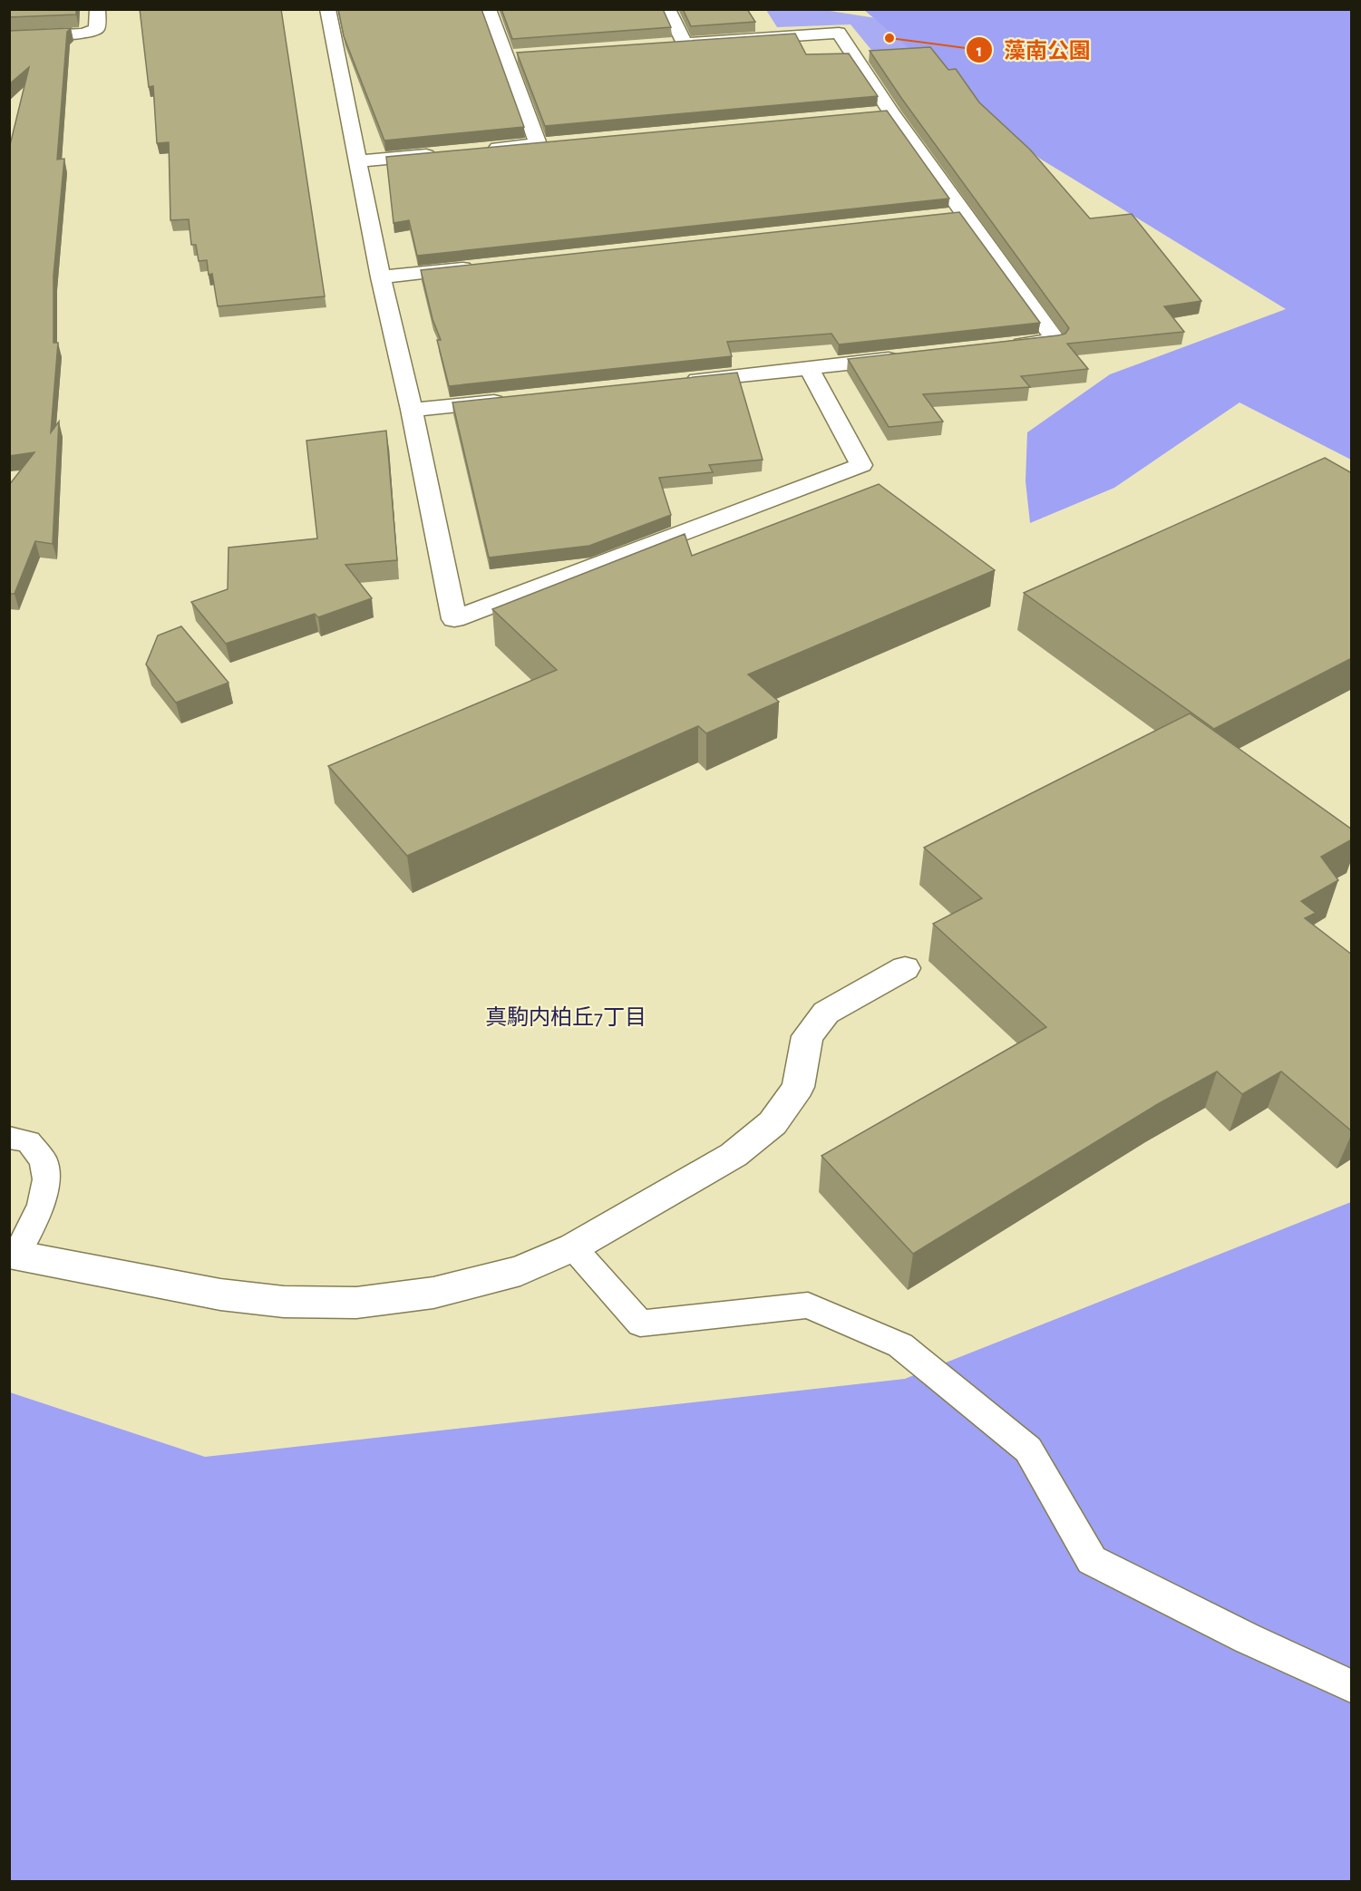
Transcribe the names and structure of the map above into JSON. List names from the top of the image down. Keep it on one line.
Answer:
{"districts":["真駒内柏丘7丁目"],"places":["藻南公園"]}
